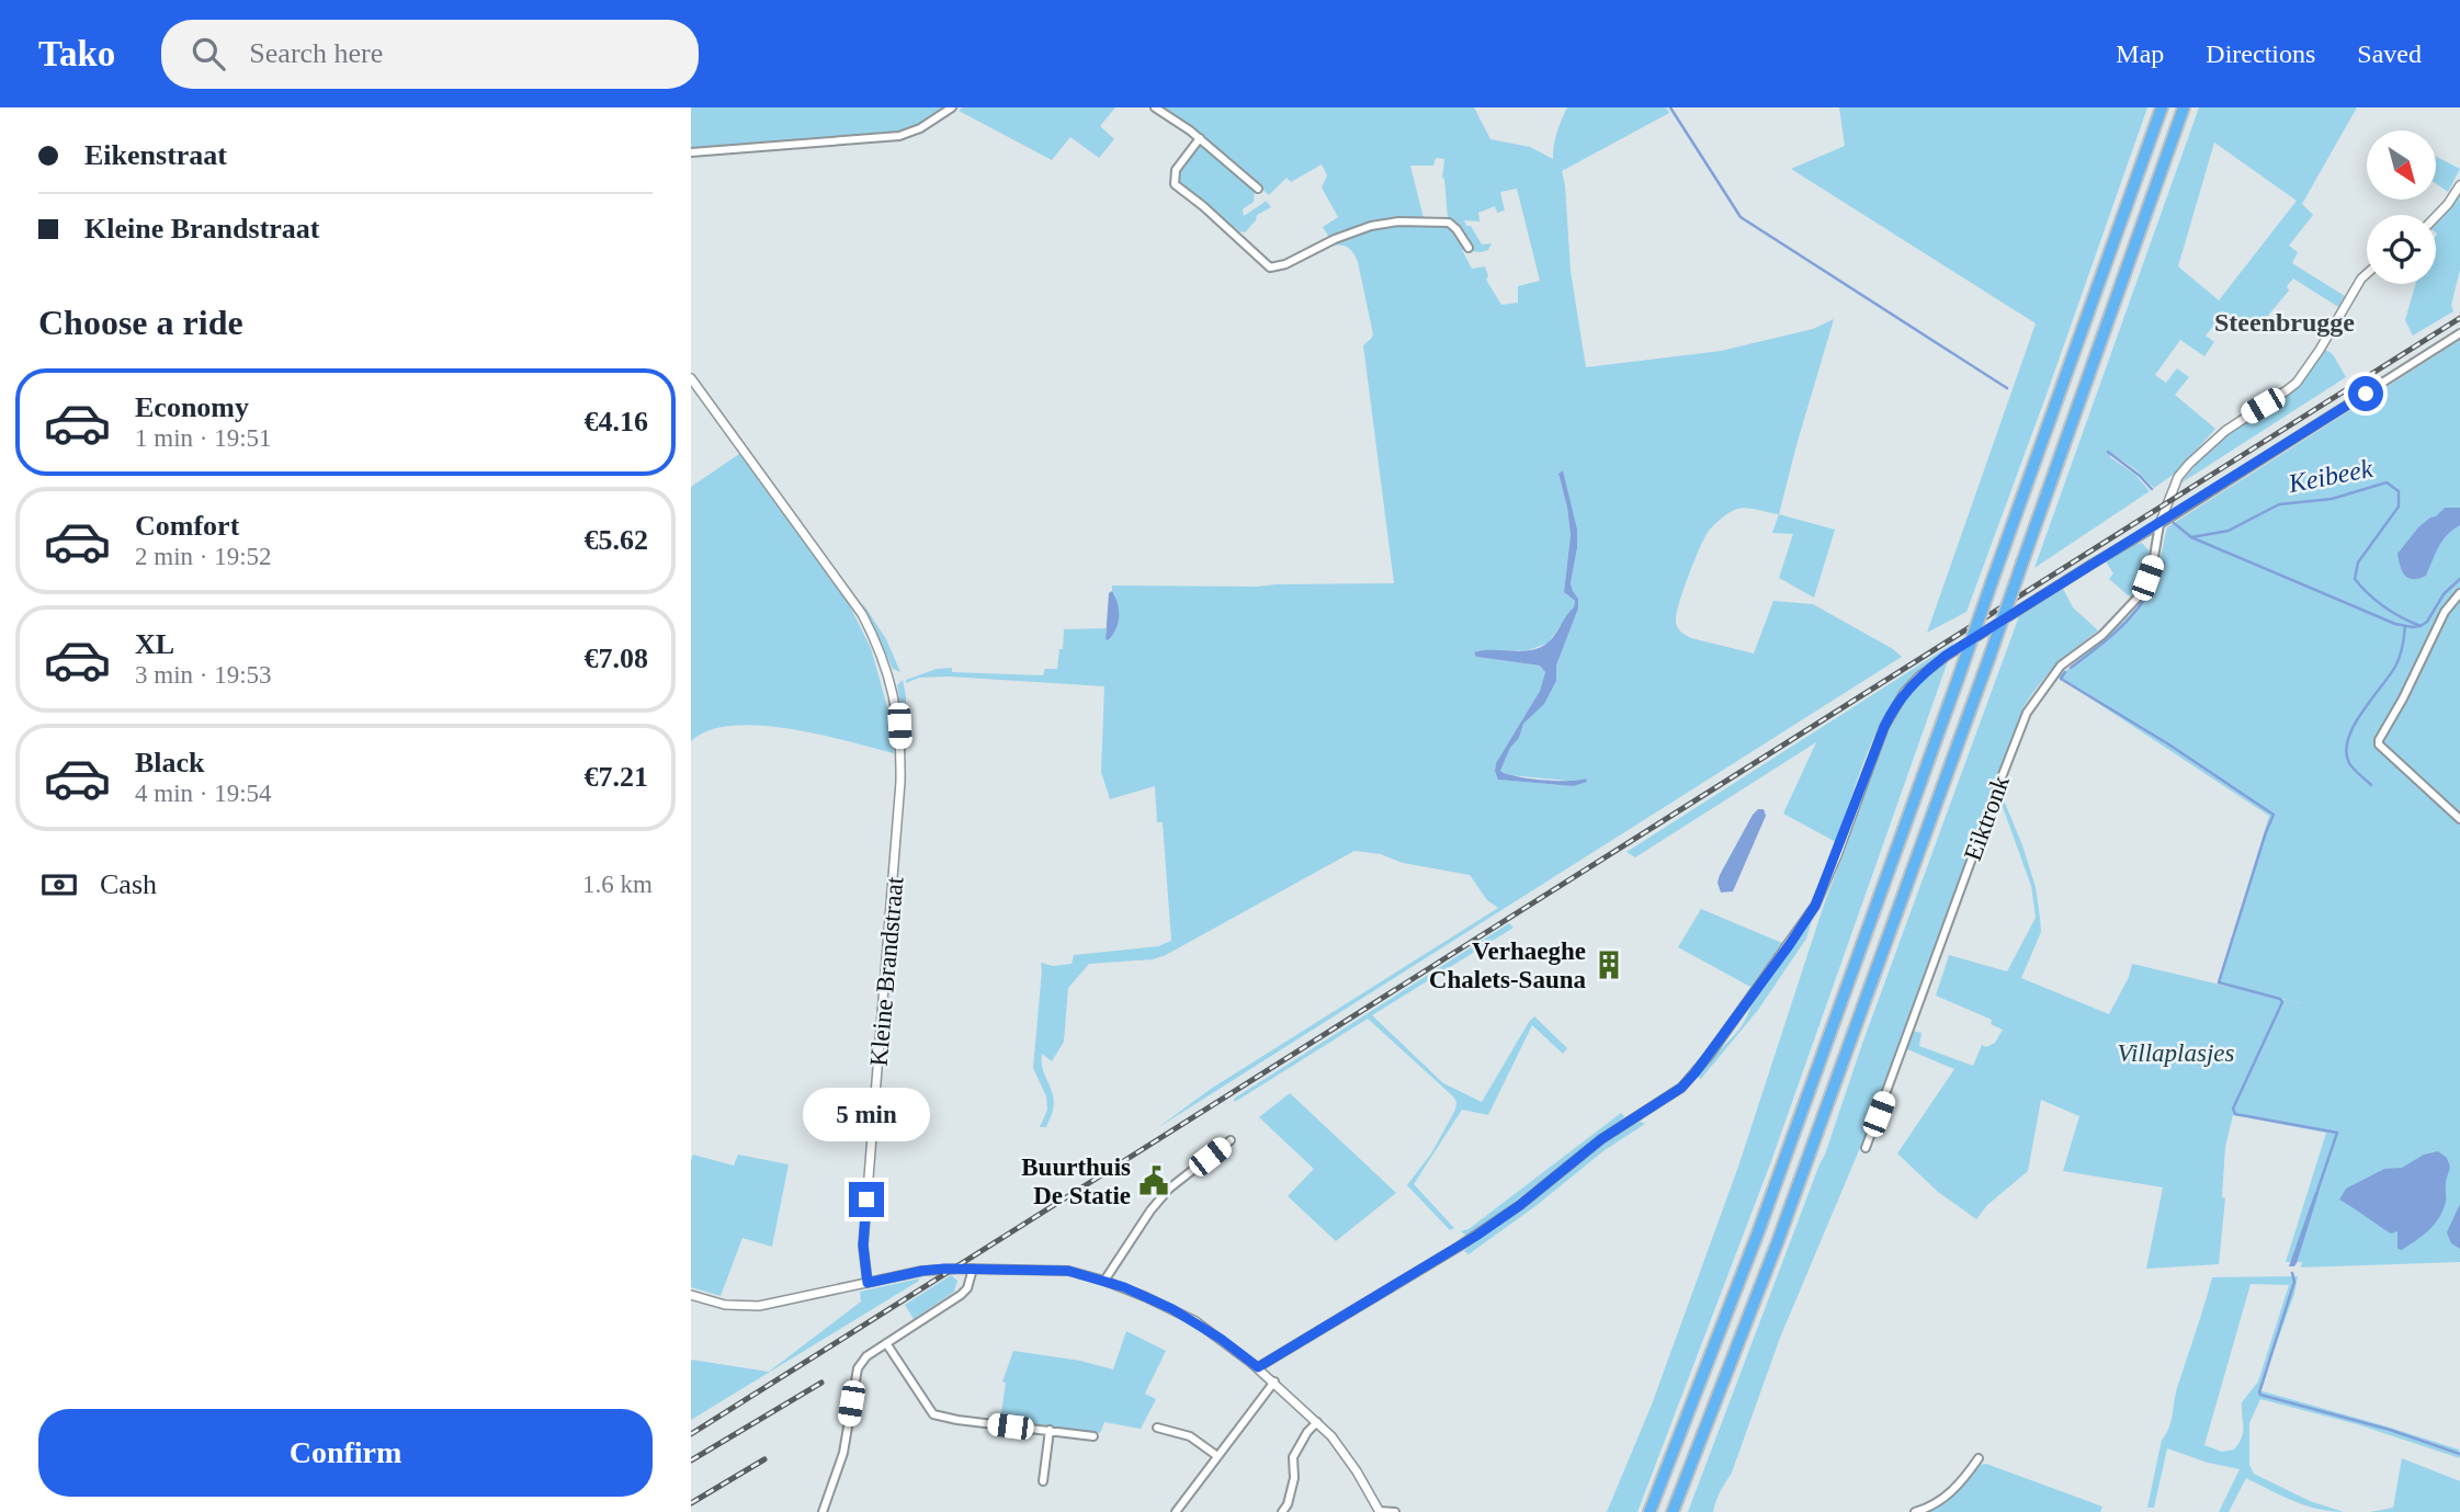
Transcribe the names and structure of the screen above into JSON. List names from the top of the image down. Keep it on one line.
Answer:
{"streets":{"street":["Eiktronk","Kleine Brandstraat"]},"districts":["Steenbrugge"],"water":["Keibeek"],"parks":["Villaplasjes"],"places":{"building":["Verhaeghe Chalets-Sauna"],"public building":["Buurthuis De Statie"]},"north":"bottom right","page":{"header":"Tako","search":"Search here","nav":["Map","Directions","Saved"],"banner":["Eikenstraat","Kleine Brandstraat"],"heading":"Choose a ride","list":[{"name":"Economy","note":"1 min · 19:51","value":"€4.16"},{"name":"Comfort","note":"2 min · 19:52","value":"€5.62"},{"name":"XL","note":"3 min · 19:53","value":"€7.08"},{"name":"Black","note":"4 min · 19:54","value":"€7.21"}],"pay":["Cash","1.6 km"],"bubble":"5 min","buttons":"Confirm"}}
